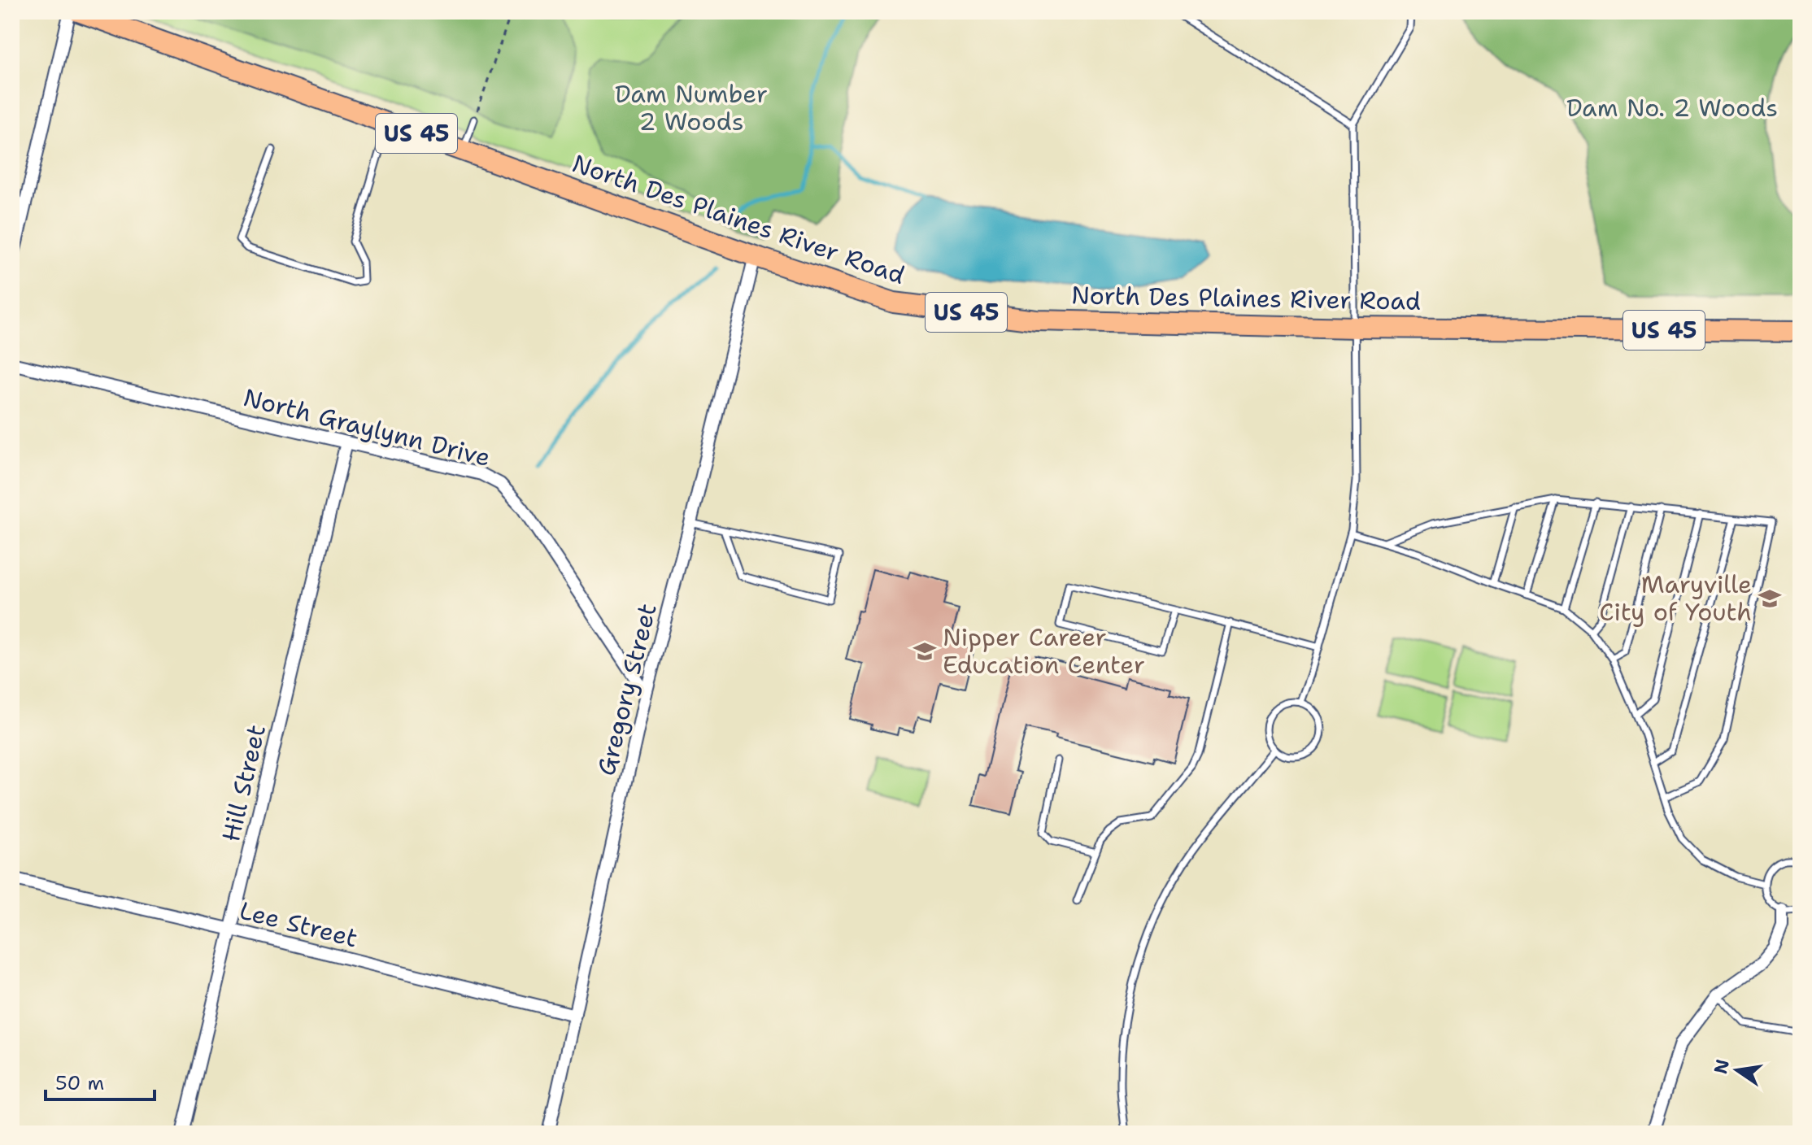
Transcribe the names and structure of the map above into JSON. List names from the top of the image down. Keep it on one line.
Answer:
{"streets":{"main road":["US 45","North Des Plaines River Road"],"street":["North Graylynn Drive","Gregory Street","Hill Street","Lee Street"]},"crossings":[["North Des Plaines River Road","Gregory Street"],["North Graylynn Drive","Gregory Street"],["North Graylynn Drive","Hill Street"],["Gregory Street","Lee Street"],["Hill Street","Lee Street"]],"parks":["Dam Number 2 Woods","Dam No. 2 Woods"],"places":{"school or university":["Maryville City of Youth","Nipper Career Education Center"]},"scale_bar":"50 m","north":"left"}
